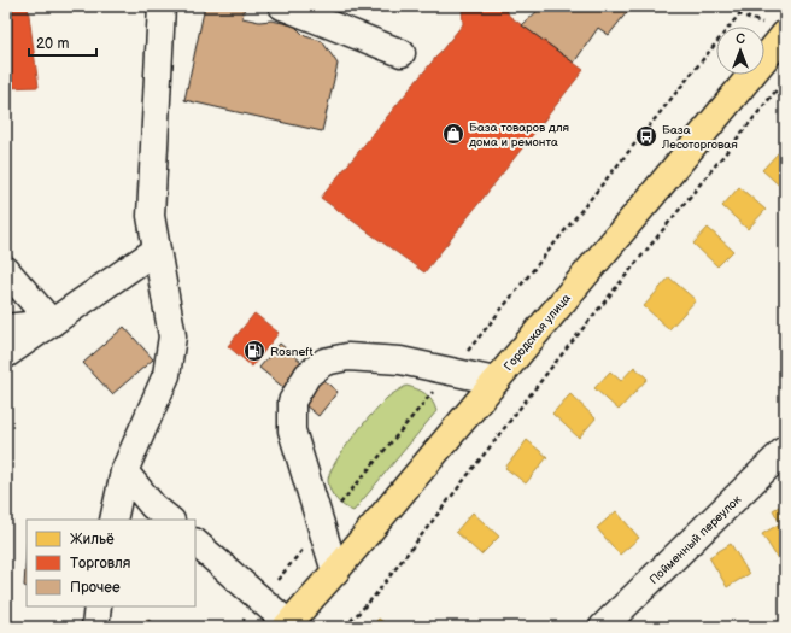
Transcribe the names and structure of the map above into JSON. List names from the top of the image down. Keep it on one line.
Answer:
{"streets":{"main road":["Городская улица"],"street":["Пойменный переулок"]},"places":{"shop":["База товаров для дома и ремонта"],"bus stop":["База Лесоторговая"],"fuel station":["Rosneft"]},"legend":["Жильё","Торговля","Прочее"],"scale_bar":"20 m","north":"top"}
